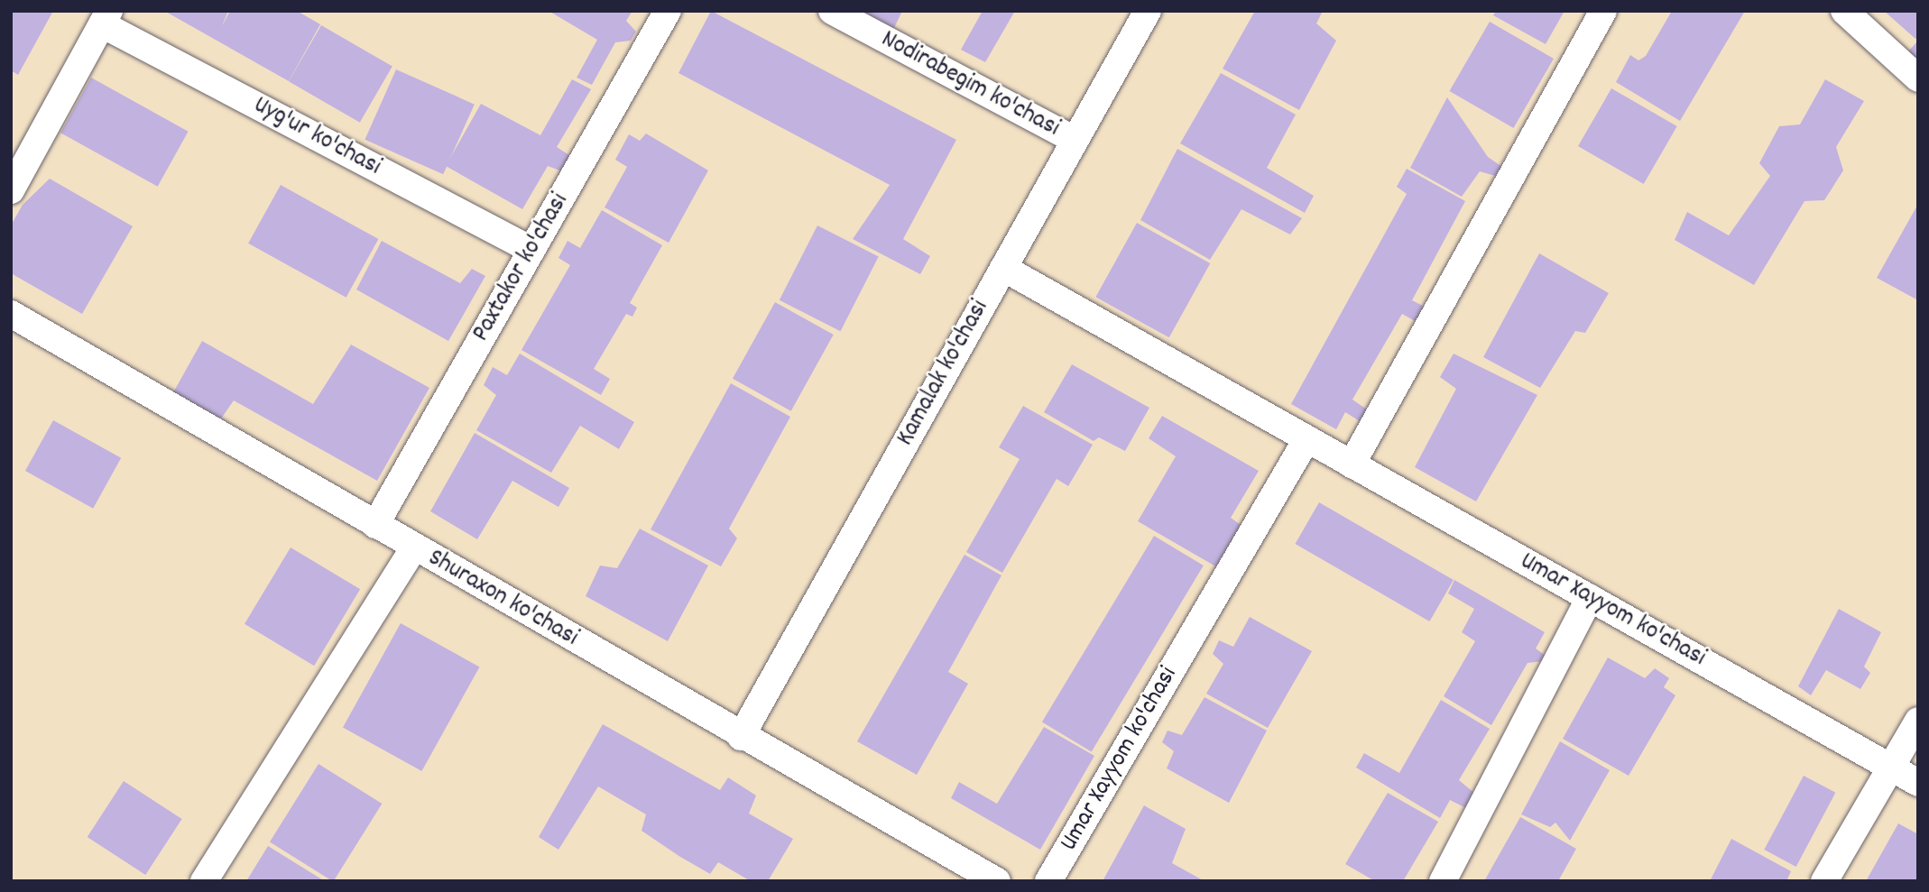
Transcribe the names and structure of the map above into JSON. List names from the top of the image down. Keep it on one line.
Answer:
{"streets":{"street":["Nodirabegim ko'chasi","Uyg'ur ko'chasi","Paxtakor ko'chasi","Kamalak ko'chasi","Shuraxon ko'chasi","Umar Xayyom ko'chasi"]},"crossings":[["Nodirabegim ko'chasi","Kamalak ko'chasi"],["Uyg'ur ko'chasi","Paxtakor ko'chasi"],["Paxtakor ko'chasi","Shuraxon ko'chasi"],["Kamalak ko'chasi","Shuraxon ko'chasi"],["Kamalak ko'chasi","Umar Xayyom ko'chasi"]]}
